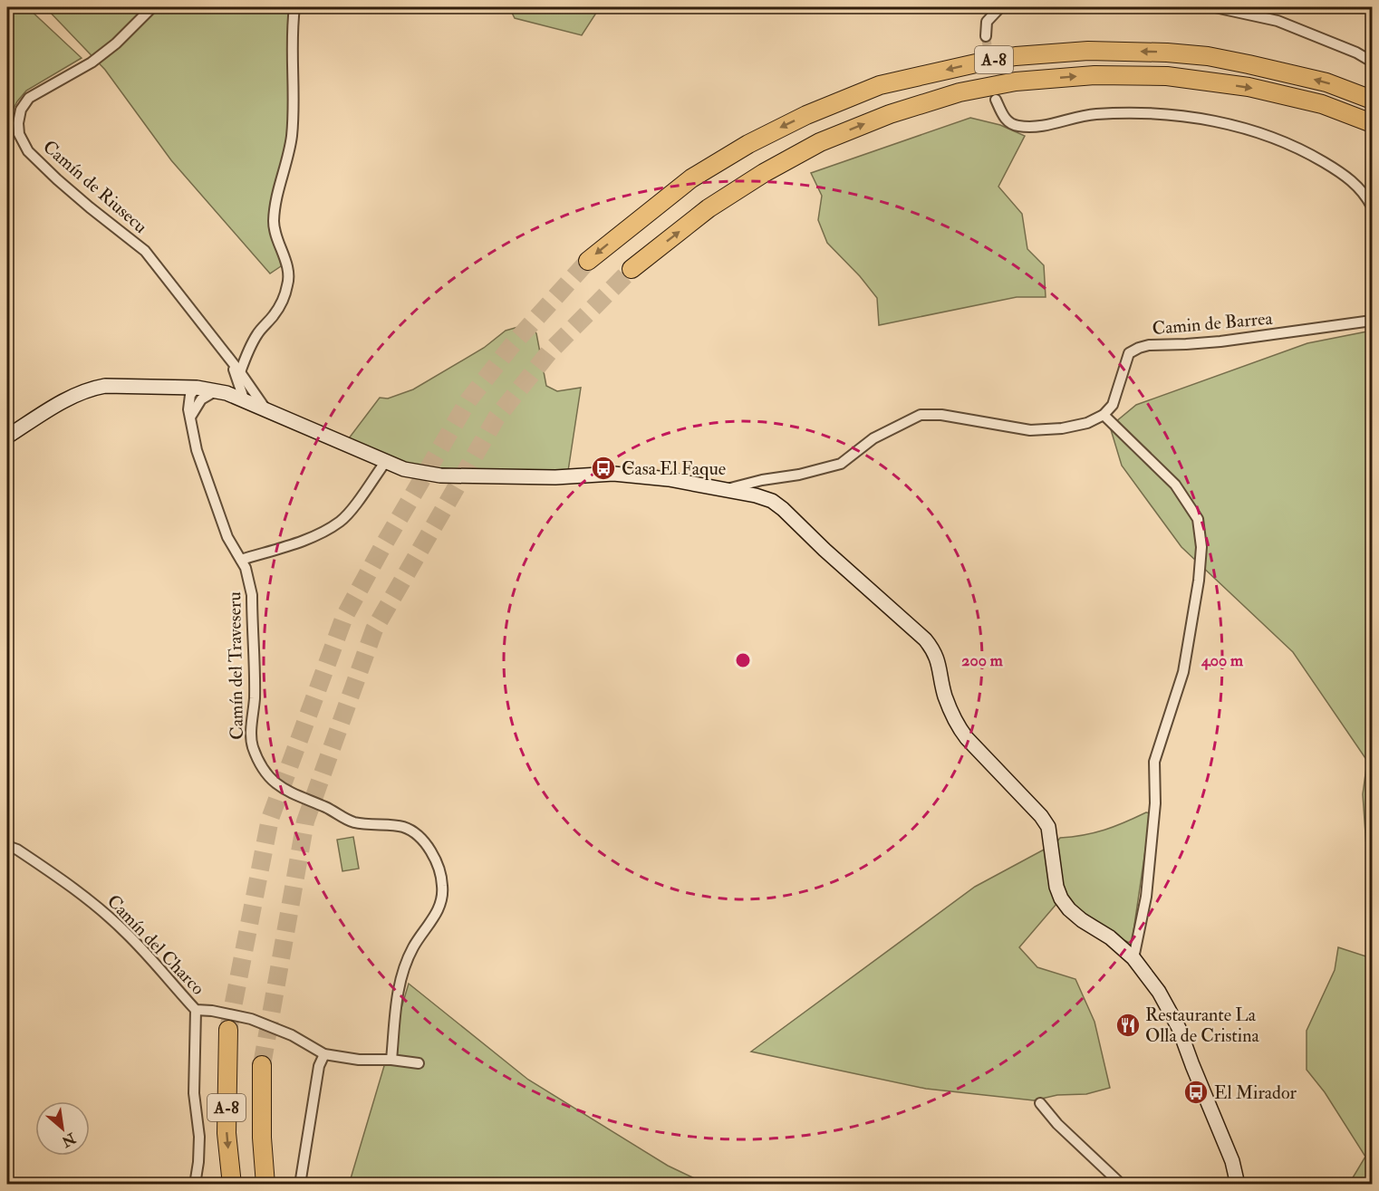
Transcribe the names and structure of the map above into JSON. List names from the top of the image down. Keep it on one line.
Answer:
{"streets":{"highway":["A-8"],"street":["Camín de Riusecu","Camin de Barrea","Camín del Traveseru","Camín del Charco"]},"crossings":[["Camín del Traveseru","Camín del Charco"]],"places":{"bus stop":["Casa El Faque","El Mirador"],"restaurant":["Restaurante La Olla de Cristina"]},"north":"bottom right","rings":["200 m","400 m"]}
